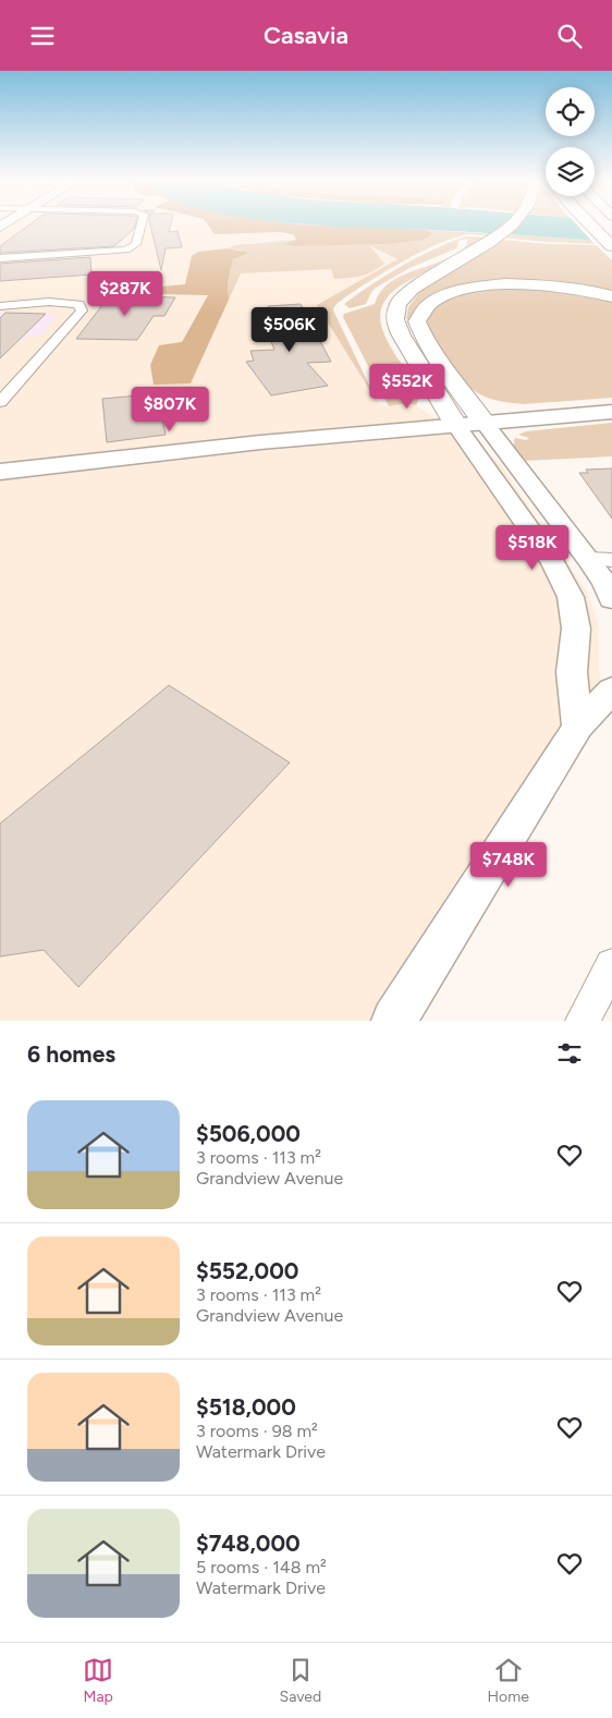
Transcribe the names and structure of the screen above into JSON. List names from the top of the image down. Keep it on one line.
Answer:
{"page":{"header":"Casavia","price":["$287K","$506K","$552K","$807K","$518K","$748K"],"heading":"6 homes","list":[{"name":"$506,000","note":"3 rooms · 113 m² · Grandview Avenue"},{"name":"$552,000","note":"3 rooms · 113 m² · Grandview Avenue"},{"name":"$518,000","note":"3 rooms · 98 m² · Watermark Drive"},{"name":"$748,000","note":"5 rooms · 148 m² · Watermark Drive"}],"tabs":["Map","Saved","Home"]}}
